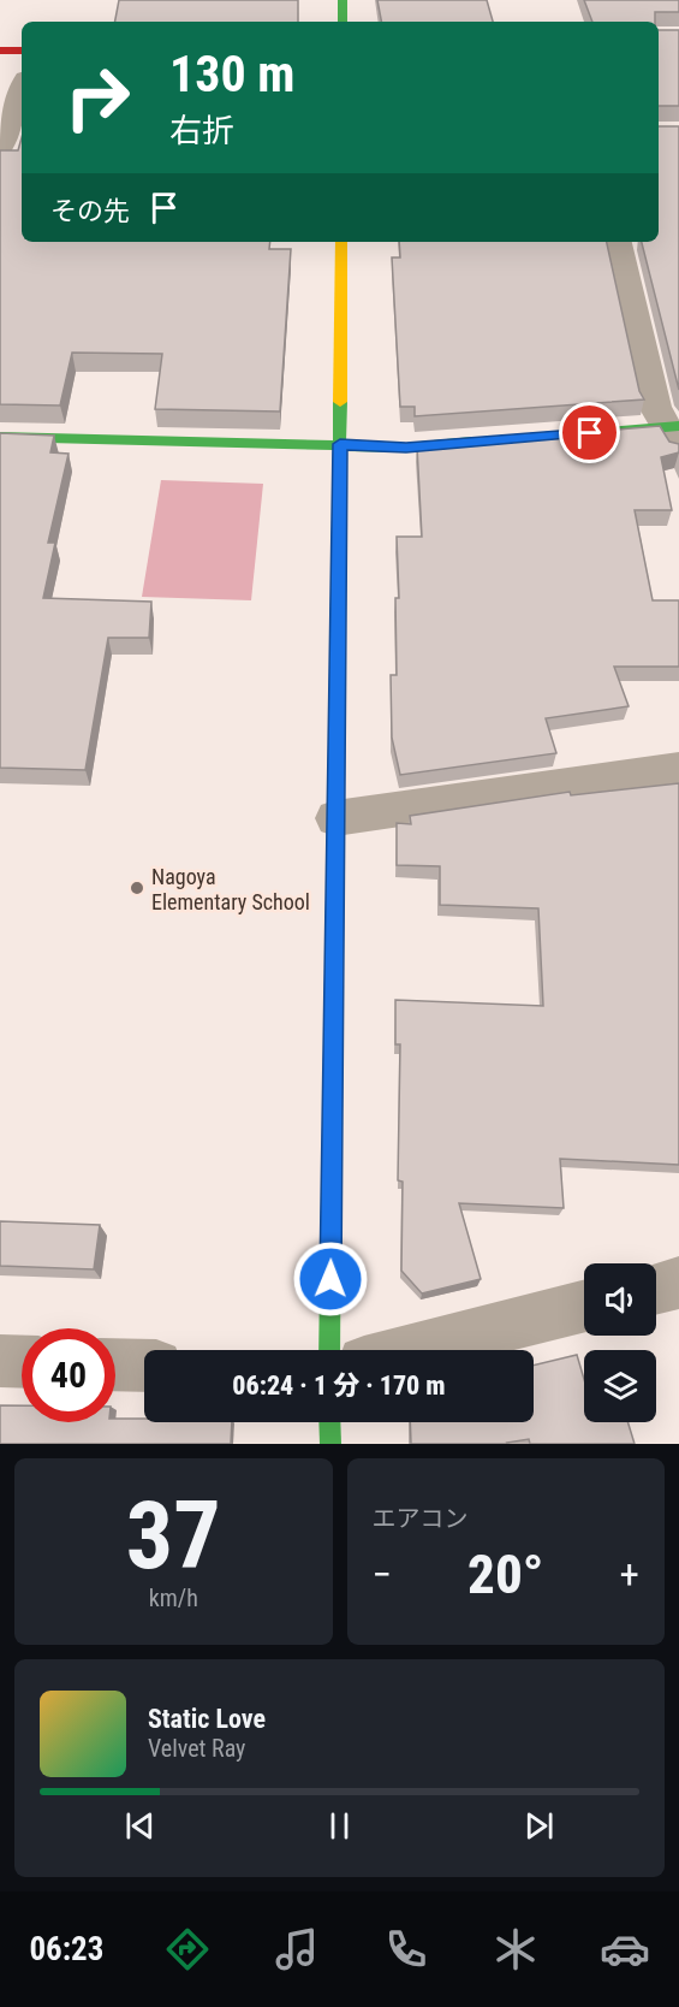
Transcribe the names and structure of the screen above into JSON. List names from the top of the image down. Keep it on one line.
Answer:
{"places":["Nagoya Elementary School"],"page":{"turn":["130 m","右折"],"then":"その先","limit":"40","trip":"06:24 · 1 分 · 170 m","tile":[["37","km/h"],"エアコン"],"heat":["−","20°","+"],"song":["Static Love","Velvet Ray"],"tabs":"06:23"}}
